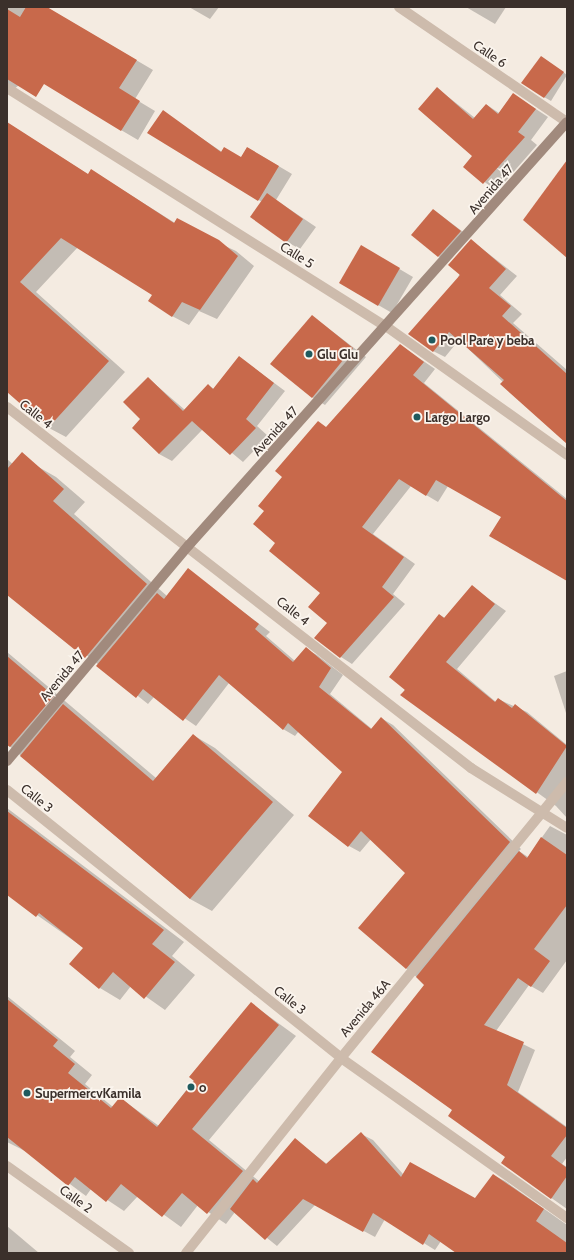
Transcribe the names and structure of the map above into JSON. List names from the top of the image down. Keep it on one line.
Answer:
{"streets":{"street":["Calle 6","Avenida 47","Calle 5","Calle 4","Calle 3","Avenida 46A","Calle 2"]},"crossings":[["Calle 6","Avenida 47"],["Avenida 47","Calle 5"],["Avenida 47","Calle 4"],["Calle 4","Avenida 46A"],["Calle 3","Avenida 46A"]],"places":["Pool Pare y beba","Glu Glu","Largo Largo","o","SupermercvKamila"]}
